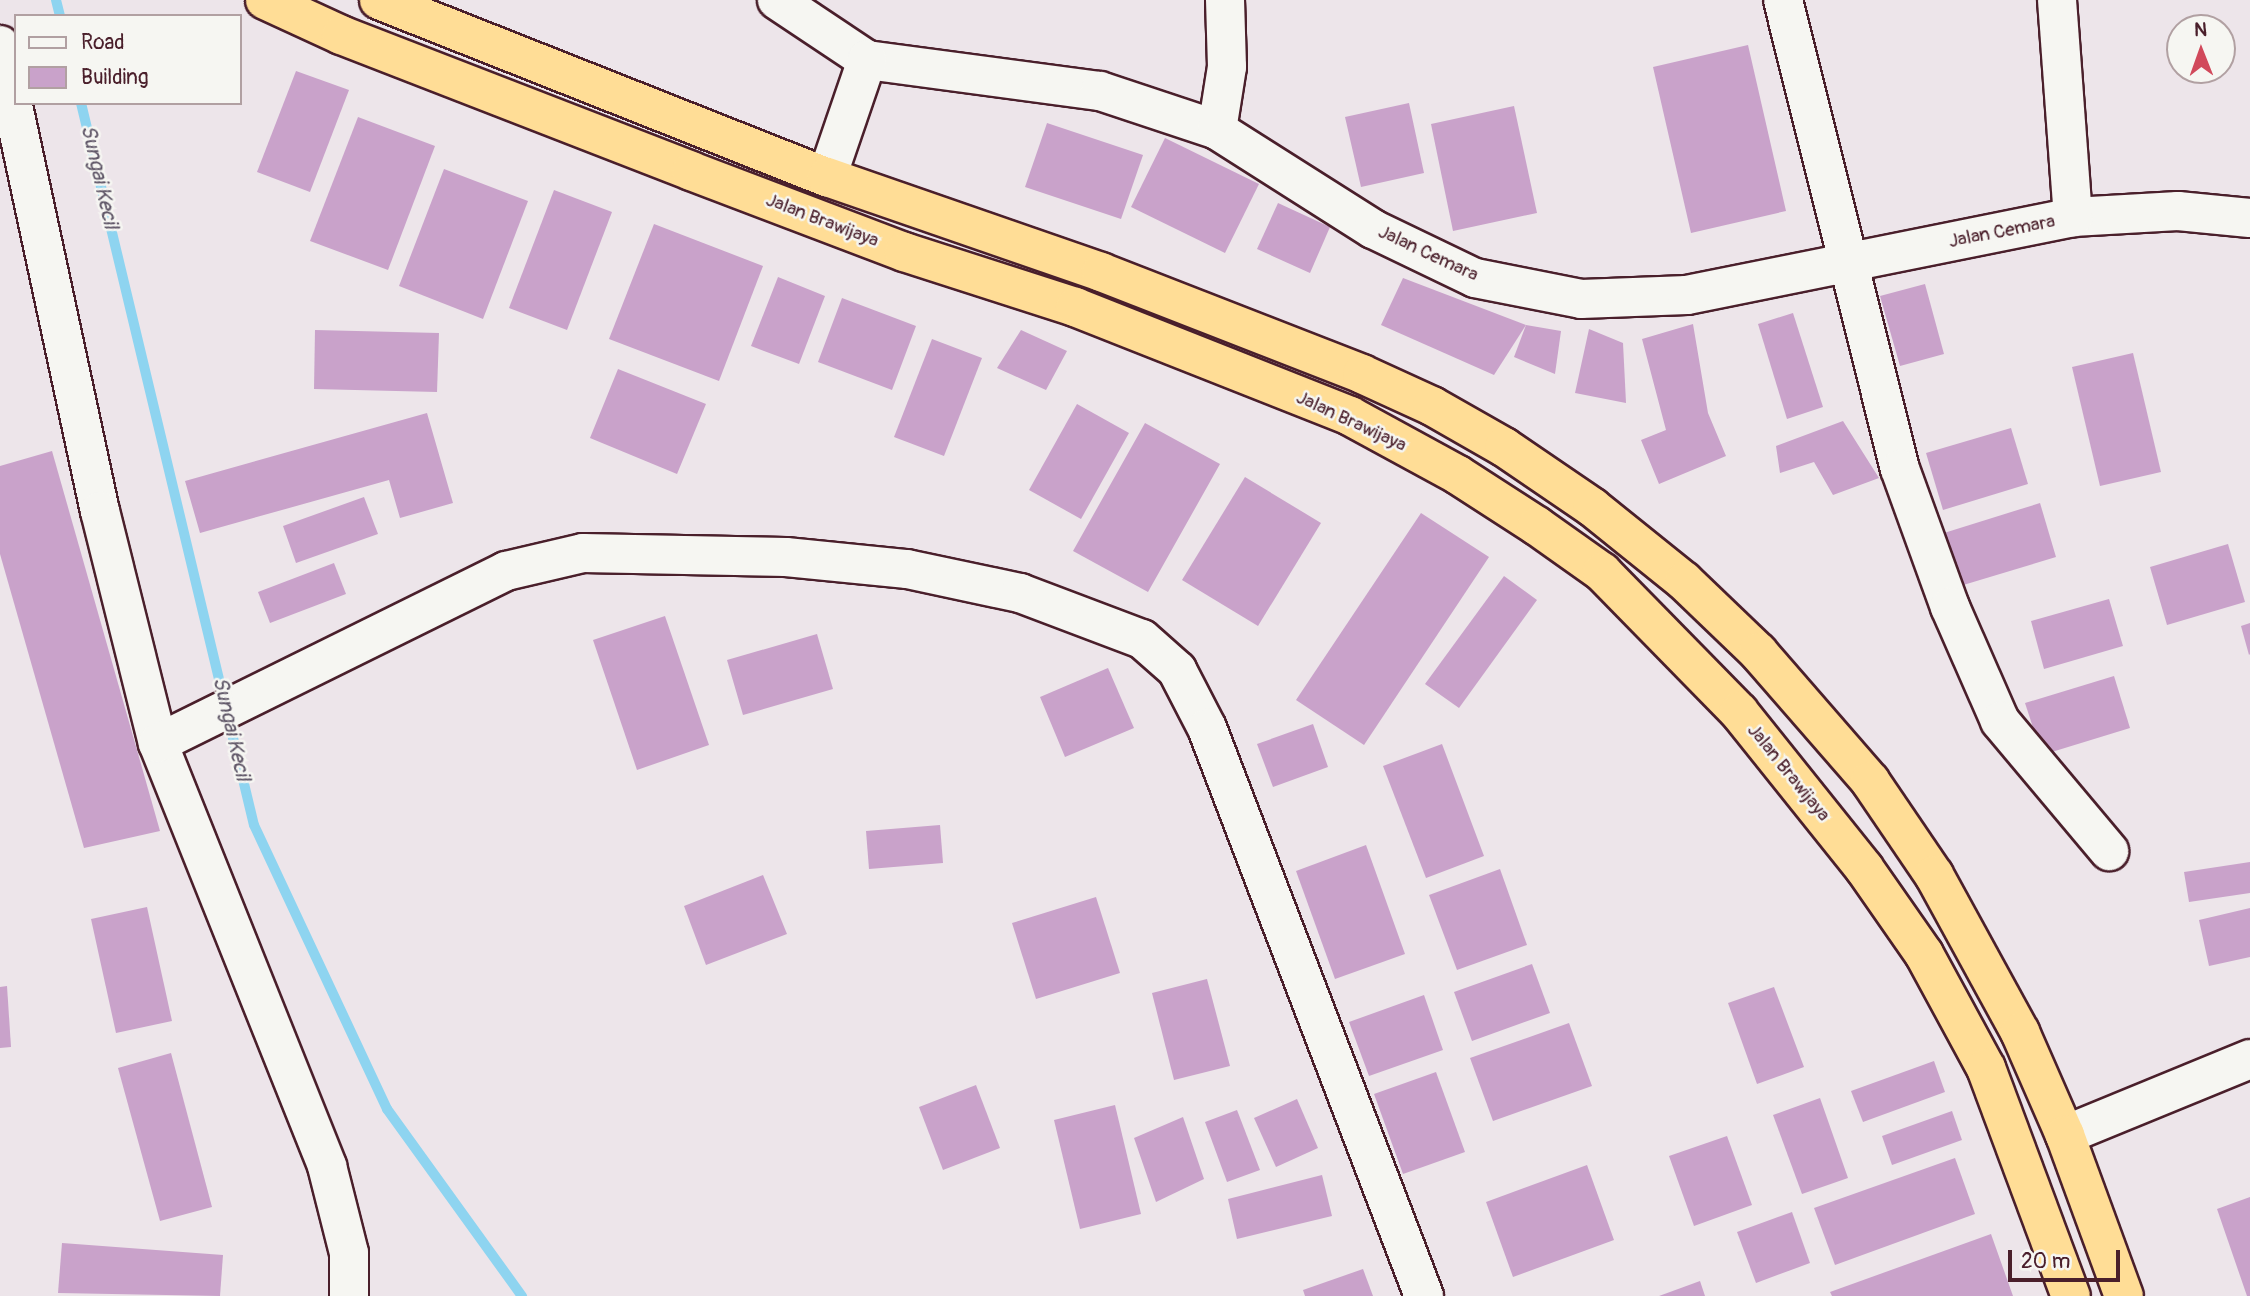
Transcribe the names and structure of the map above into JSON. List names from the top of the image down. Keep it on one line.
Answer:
{"streets":{"highway":["Jalan Brawijaya"],"street":["Jalan Cemara"]},"water":["Sungai Kecil"],"legend":["Road","Building"],"scale_bar":"20 m","north":"top"}
